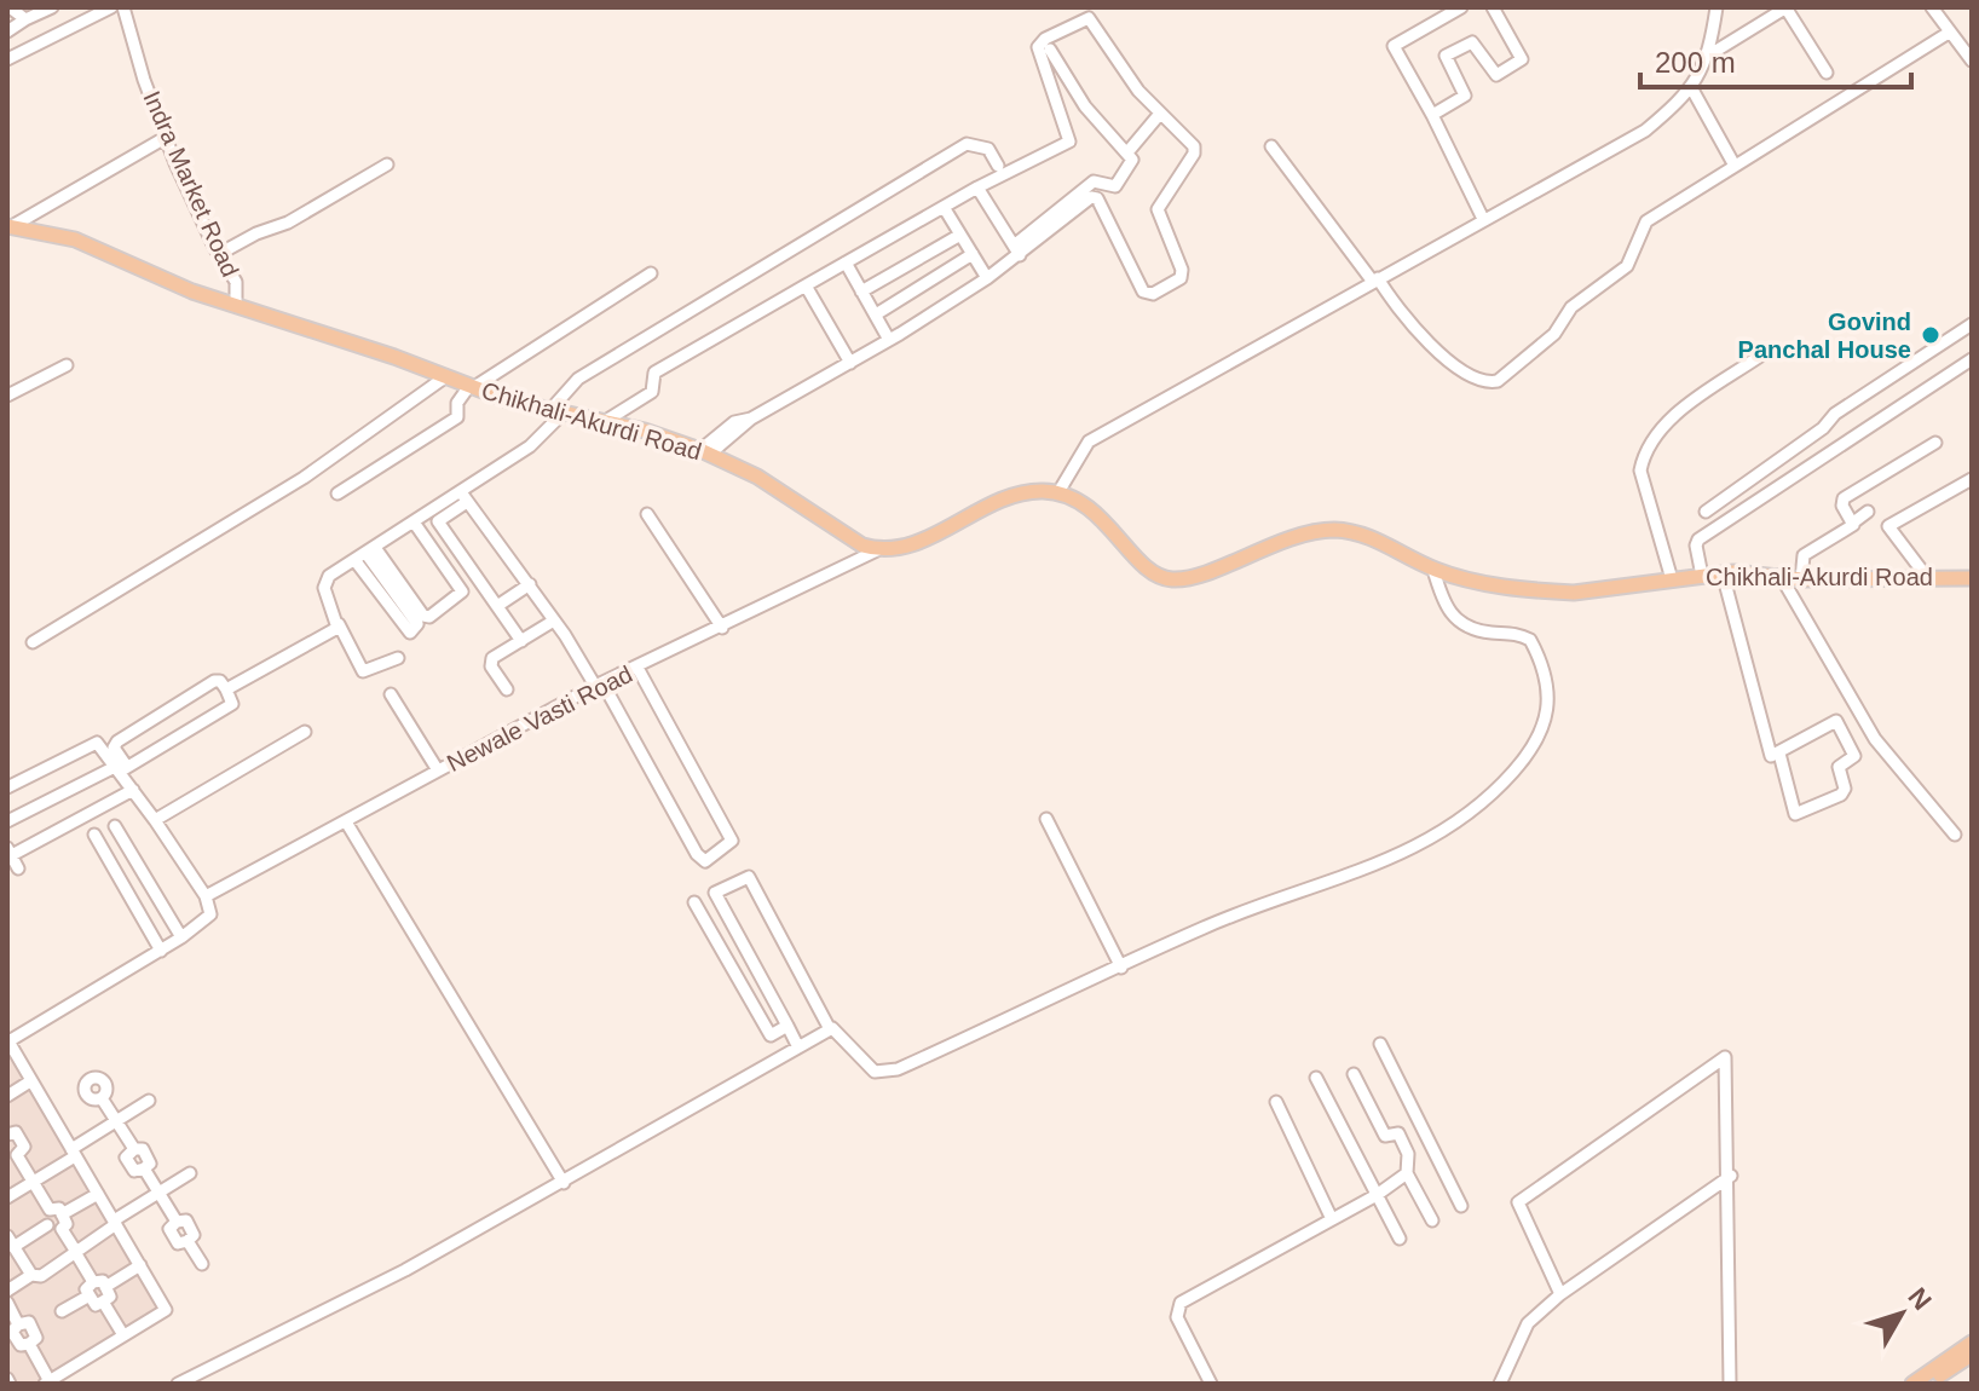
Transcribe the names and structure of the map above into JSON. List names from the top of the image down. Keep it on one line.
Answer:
{"streets":{"main road":["Chikhali-Akurdi Road"],"street":["Indra Market Road","Newale Vasti Road"]},"crossings":[["Indra Market Road","Chikhali-Akurdi Road"],["Chikhali-Akurdi Road","Newale Vasti Road"]],"places":["Govind Panchal House"],"scale_bar":"200 m","north":"top right"}
